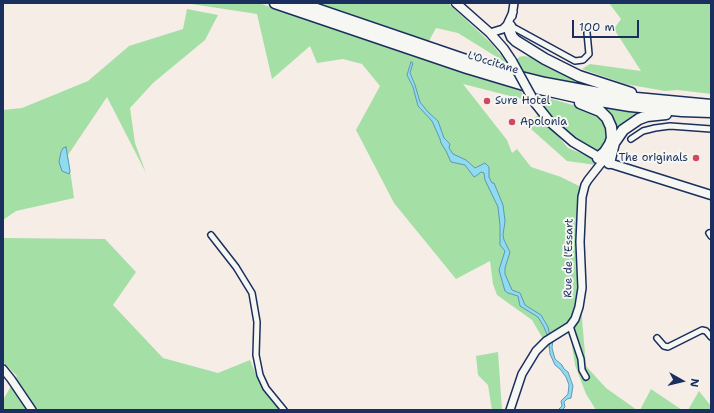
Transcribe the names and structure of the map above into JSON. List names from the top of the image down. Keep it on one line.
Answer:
{"streets":{"highway":["L'Occitane"],"street":["Rue de l'Essart"]},"places":["Sure Hotel","Apolonia","The originals"],"scale_bar":"100 m","north":"right"}
